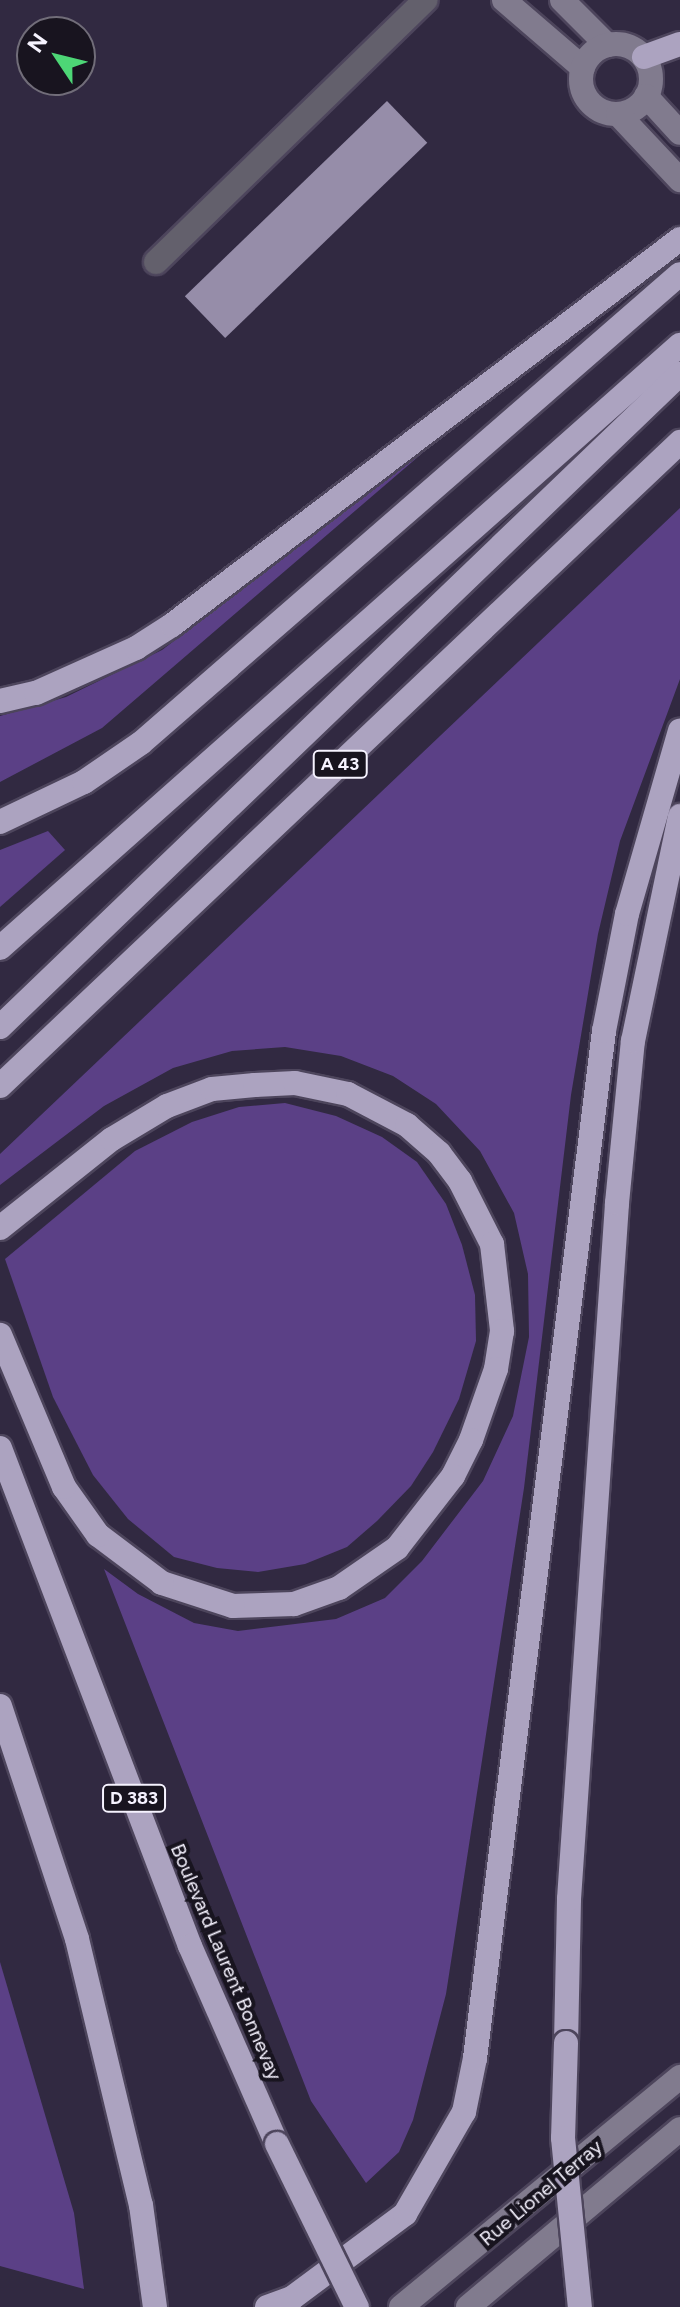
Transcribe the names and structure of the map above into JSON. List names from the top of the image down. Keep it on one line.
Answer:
{"streets":{"highway":["A 43","D 383","Boulevard Laurent Bonnevay"],"main road":["Rue Lionel Terray"]},"north":"top left"}
